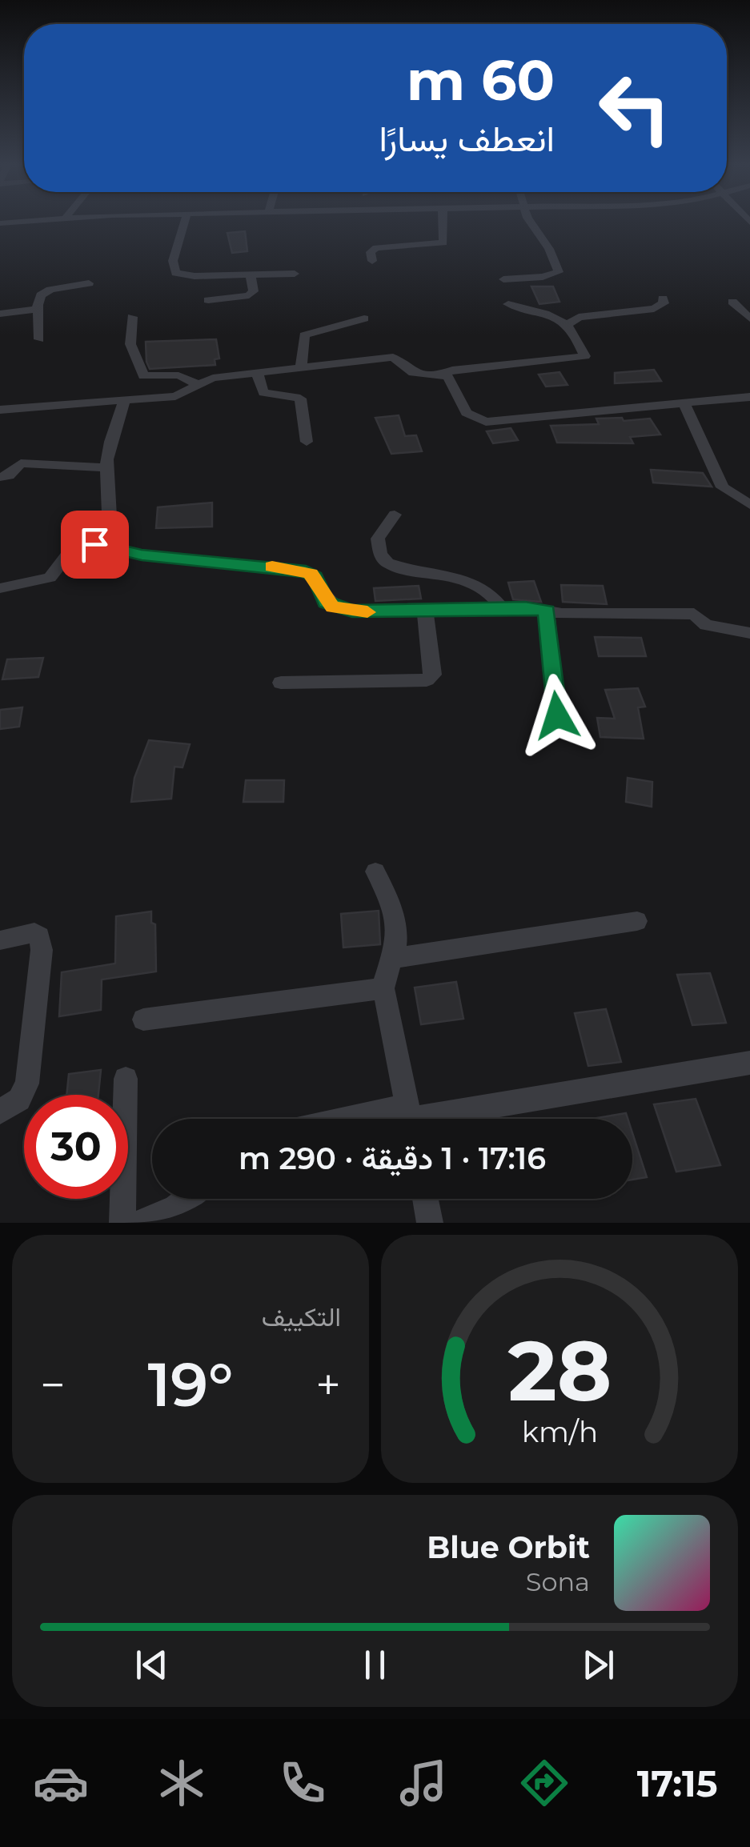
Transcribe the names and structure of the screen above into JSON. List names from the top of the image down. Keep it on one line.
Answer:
{"page":{"turn":["60 m","انعطف يسارًا"],"limit":"30","trip":"17:16 · 1 دقيقة · 290 m","tile":"التكييف","heat":["−","19°","+"],"song":["Blue Orbit","Sona"],"tabs":"17:15","gauge":["28","km/h"]}}
